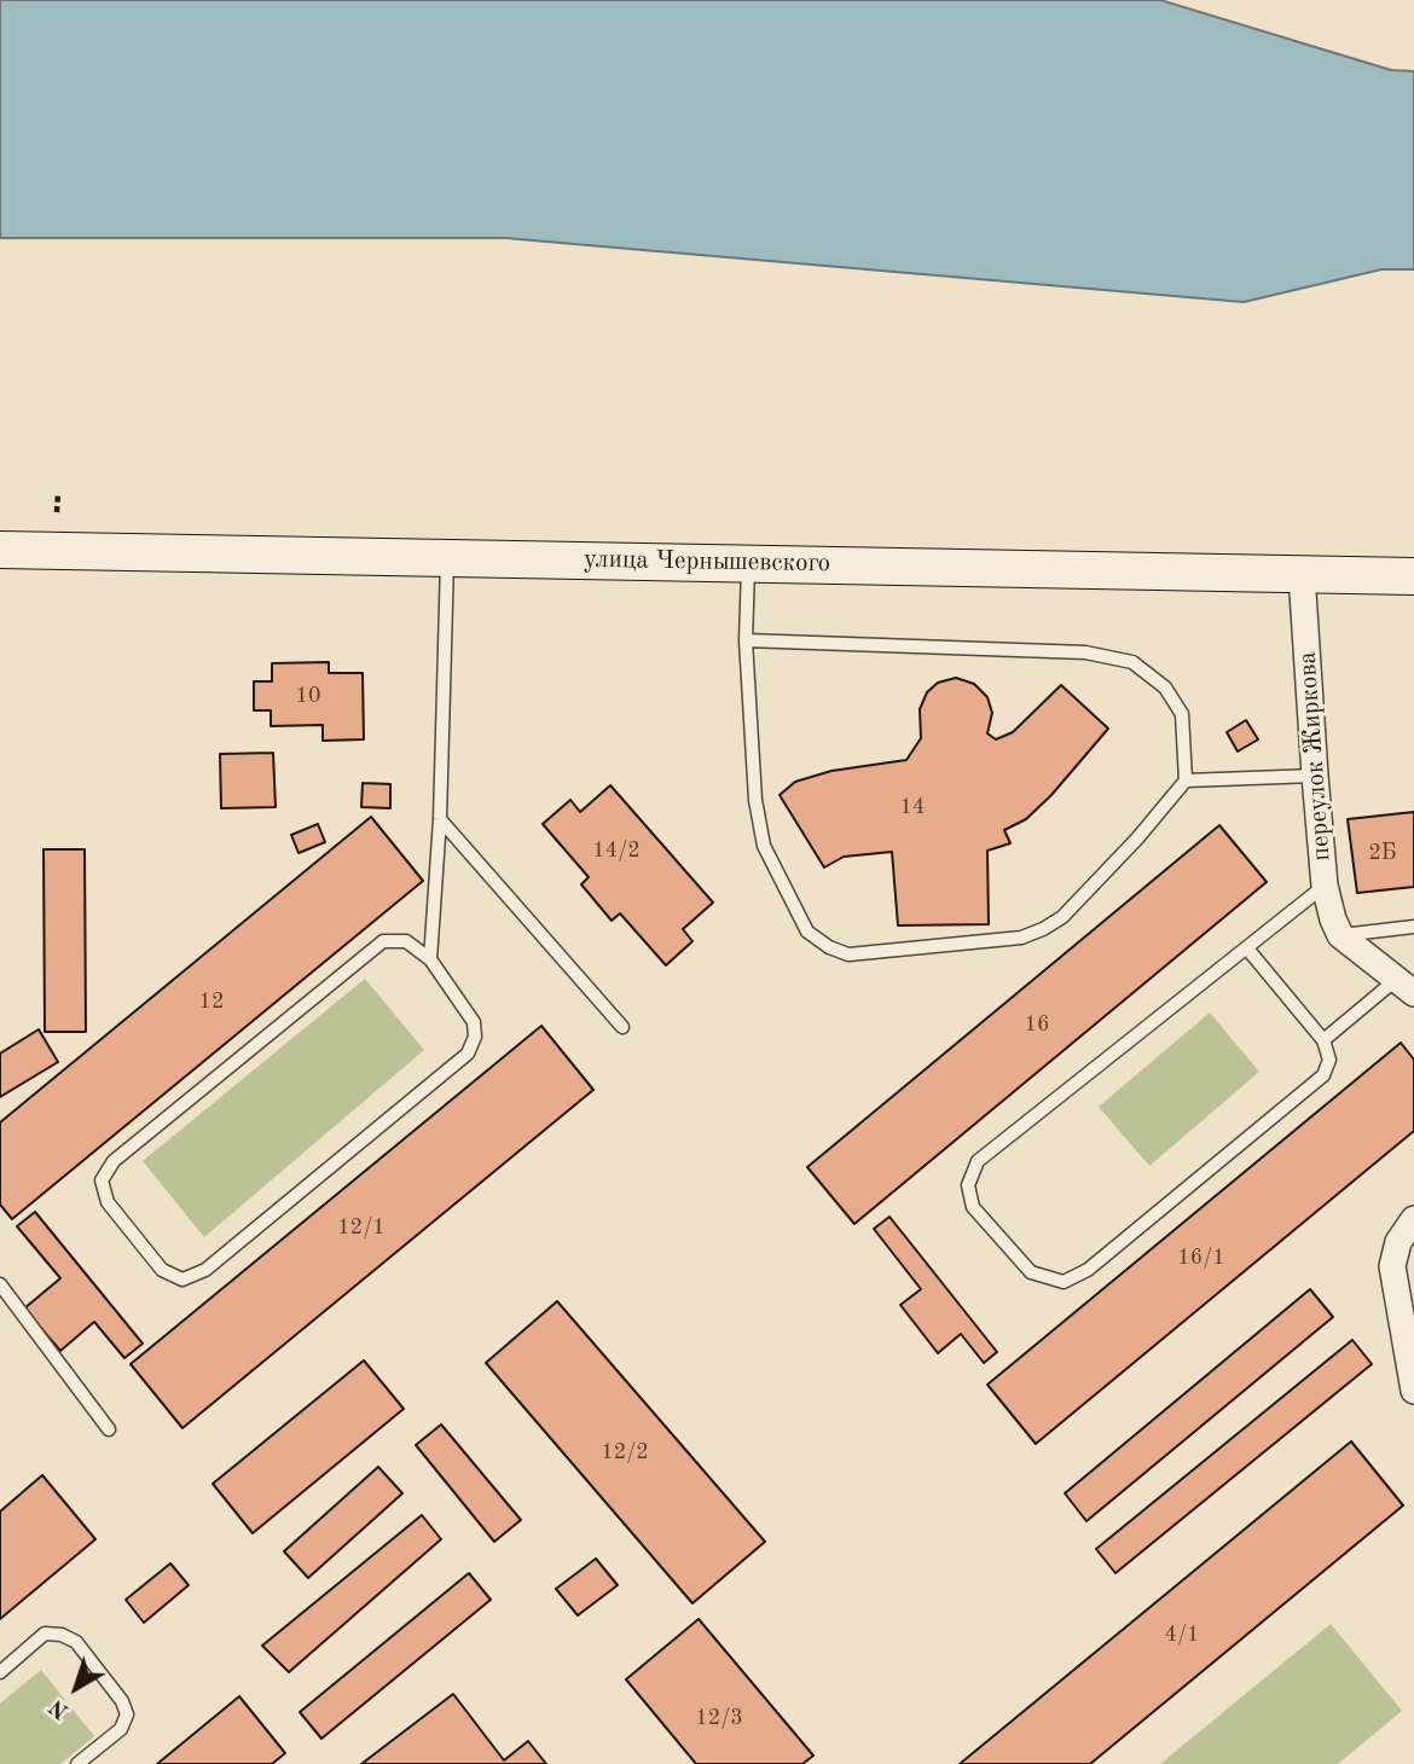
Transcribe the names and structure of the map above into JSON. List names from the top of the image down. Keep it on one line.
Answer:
{"streets":{"main road":["улица Чернышевского"],"street":["переулок Жиркова"]},"crossings":[["улица Чернышевского","переулок Жиркова"]],"house_numbers":["10","14","14/2","2Б","12","16","12/1","16/1","12/2","4/1","12/3"],"north":"bottom left"}
